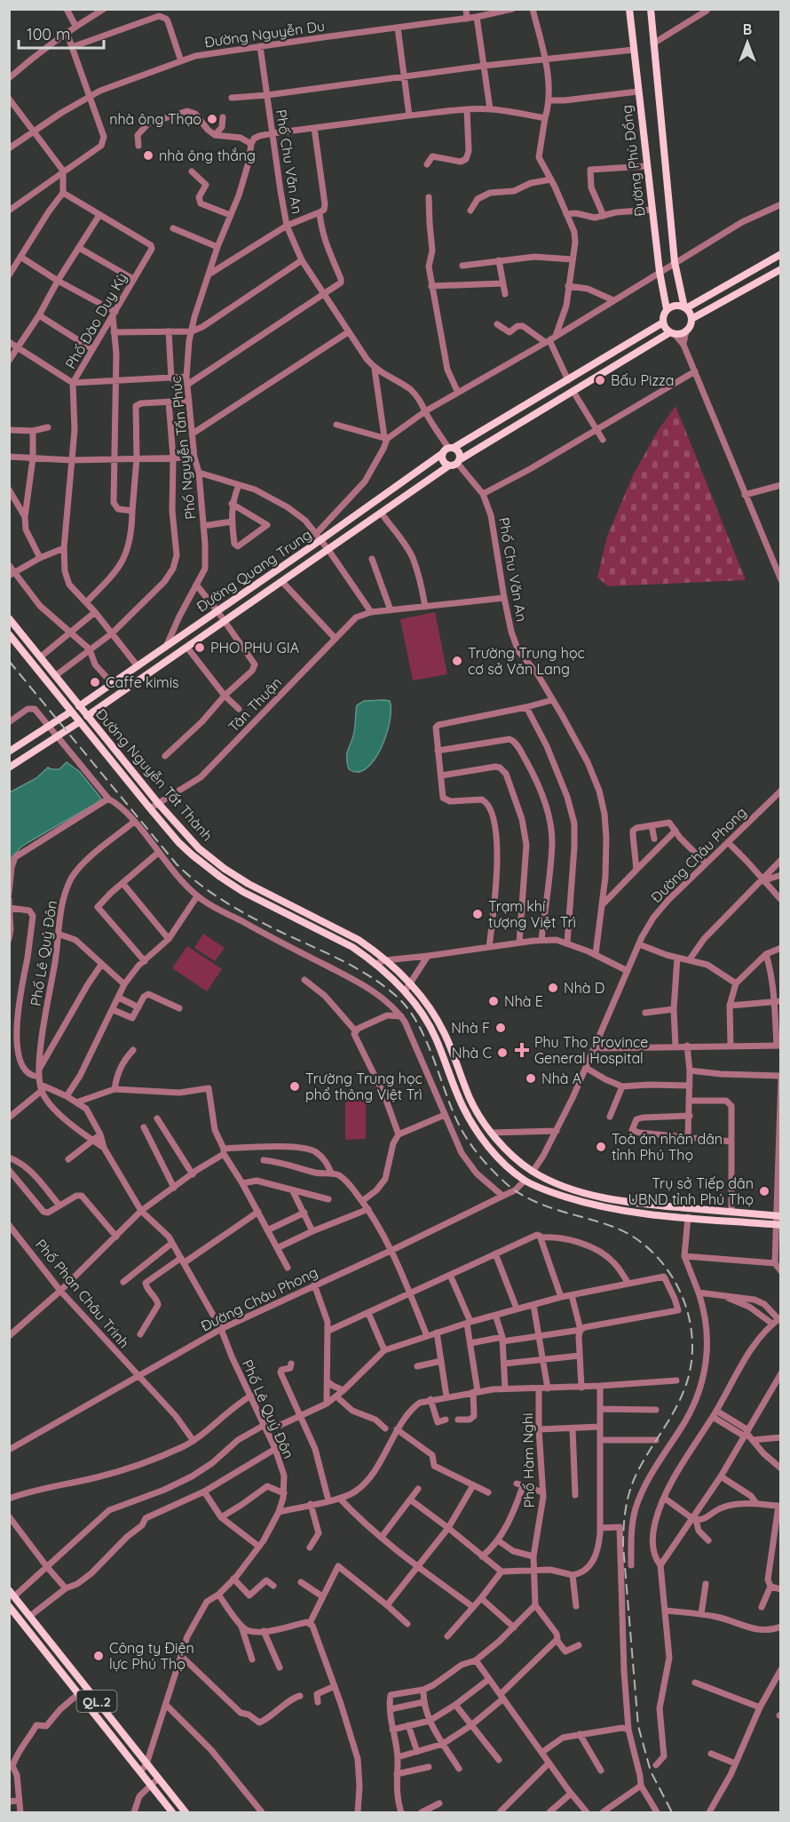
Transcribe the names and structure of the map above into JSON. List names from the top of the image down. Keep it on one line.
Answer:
{"streets":{"main road":["Đường Phù Đổng","Đường Quang Trung","Đường Nguyễn Tất Thành","QL.2"],"street":["Đường Nguyễn Du","Phố Chu Văn An","Phố Đào Duy Kỳ","Phố Nguyễn Tấn Phúc","Tân Thuận","Đường Châu Phong","Phố Lê Quý Đôn","Phố Phan Châu Trinh","Phố Hàm Nghi"]},"crossings":[["Đường Nguyễn Du","Phố Chu Văn An"],["Đường Phù Đổng","Đường Quang Trung"],["Phố Chu Văn An","Đường Quang Trung"],["Phố Đào Duy Kỳ","Đường Quang Trung"],["Phố Nguyễn Tấn Phúc","Đường Quang Trung"],["Đường Quang Trung","Đường Nguyễn Tất Thành"],["Tân Thuận","Đường Nguyễn Tất Thành"],["Đường Nguyễn Tất Thành","Đường Châu Phong"],["Đường Châu Phong","Phố Lê Quý Đôn"],["Đường Châu Phong","Phố Phan Châu Trinh"],["Phố Lê Quý Đôn","QL.2"]],"places":{"other":["nhà ông Thạo","nhà ông thắng","Bấu Pizza","PHO PHU GIA","Trường Trung học cơ sở Văn Lang","Caffe kimis","Trạm khí tượng Việt Trì","Nhà D","Nhà E","Nhà F","Nhà C","Nhà A","Trường Trung học phổ thông Việt Trì","Toà án nhân dân tỉnh Phú Thọ","Trụ sở Tiếp dân UBND tỉnh Phú Thọ","Công ty Điện lực Phú Thọ"],"health":["Phu Tho Province General Hospital"]},"scale_bar":"100 m","north":"top"}
